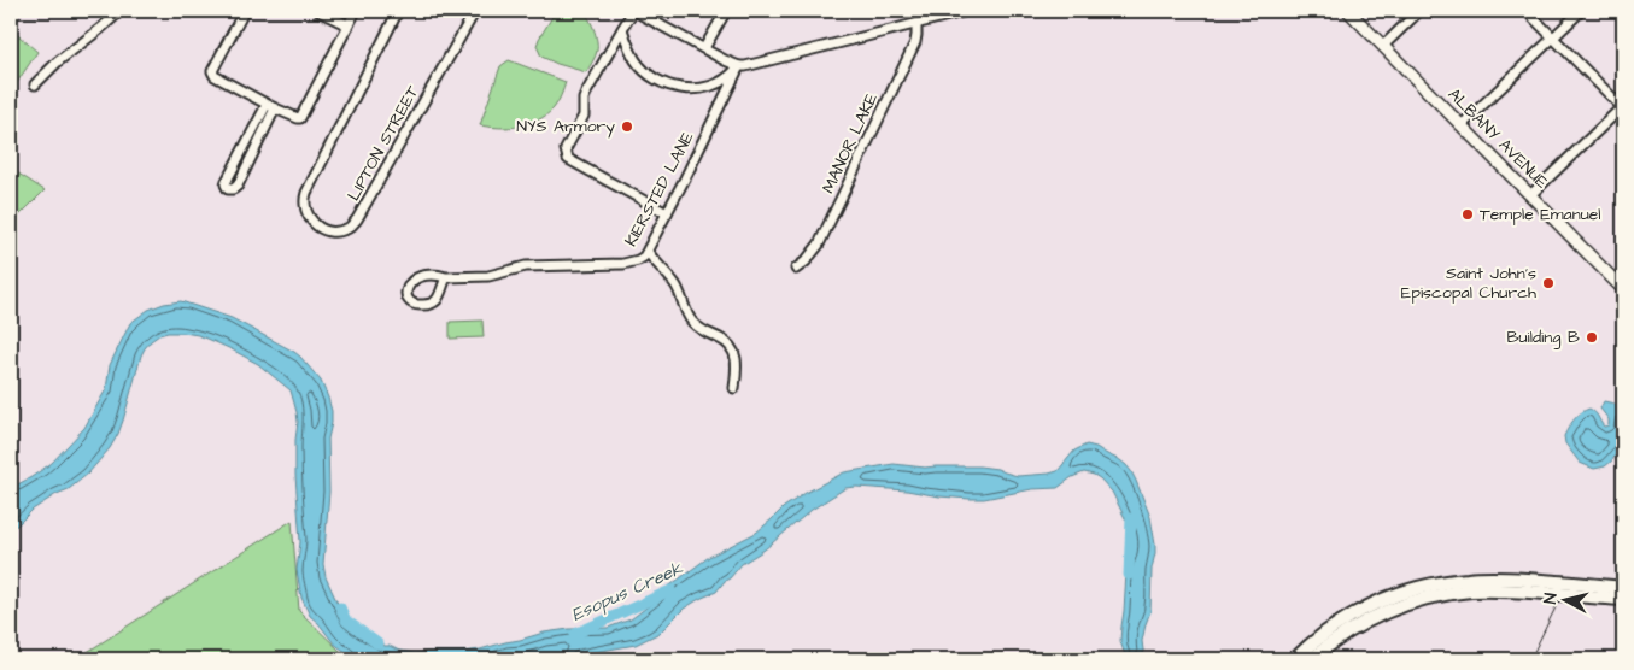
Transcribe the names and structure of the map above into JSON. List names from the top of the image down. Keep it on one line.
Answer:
{"streets":{"main road":["ALBANY AVENUE"],"street":["LIPTON STREET","MANOR LAKE","KIERSTED LANE"]},"water":["Esopus Creek"],"places":["NYS Armory","Temple Emanuel","Saint John's Episcopal Church","Building B"],"north":"left"}
